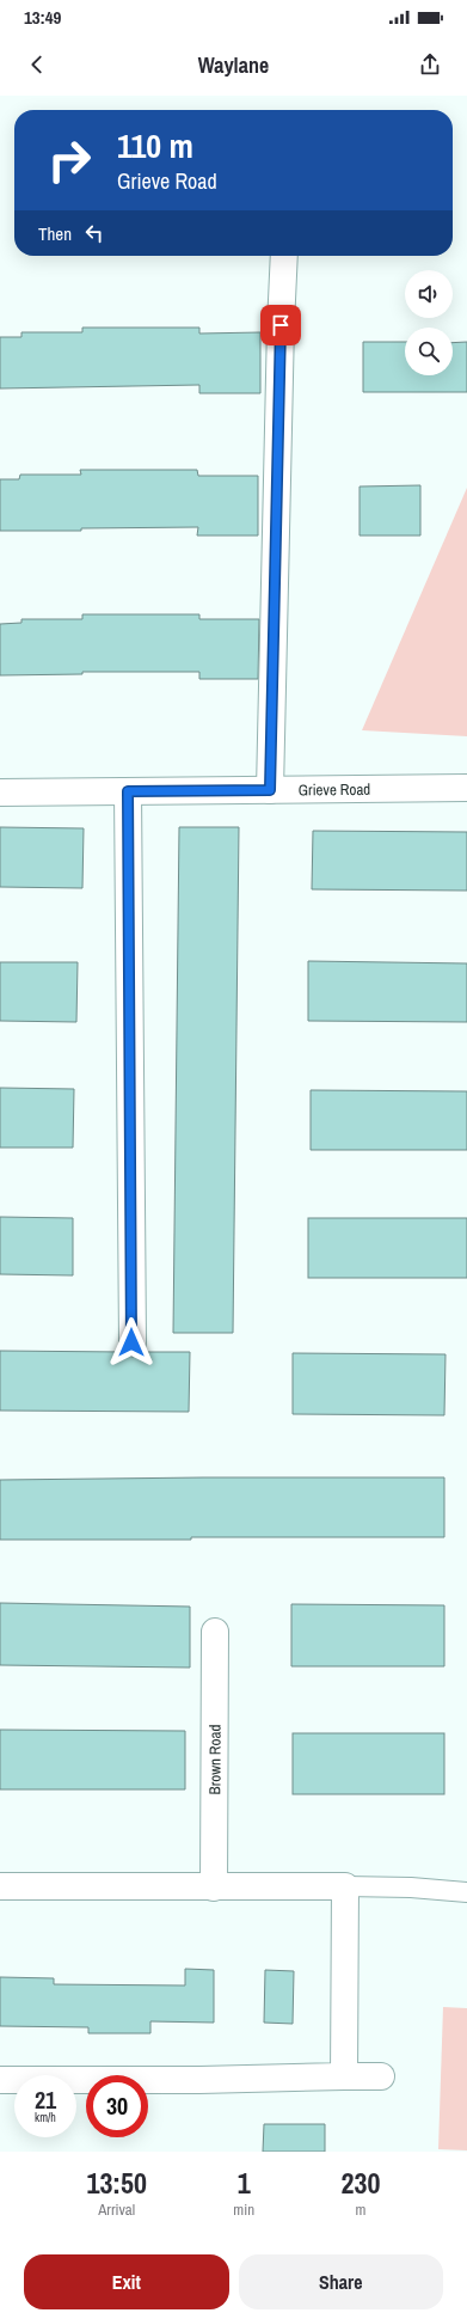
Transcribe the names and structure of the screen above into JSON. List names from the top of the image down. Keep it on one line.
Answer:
{"streets":{"street":["Grieve Road","Brown Road"]},"page":{"status":"13:49","header":"Waylane","turn":["110 m","Grieve Road"],"then":"Then","speed":"21 km/h","limit":"30","eta":["13:50","Arrival","1","min","230","m"],"buttons":["Exit","Share"]}}
